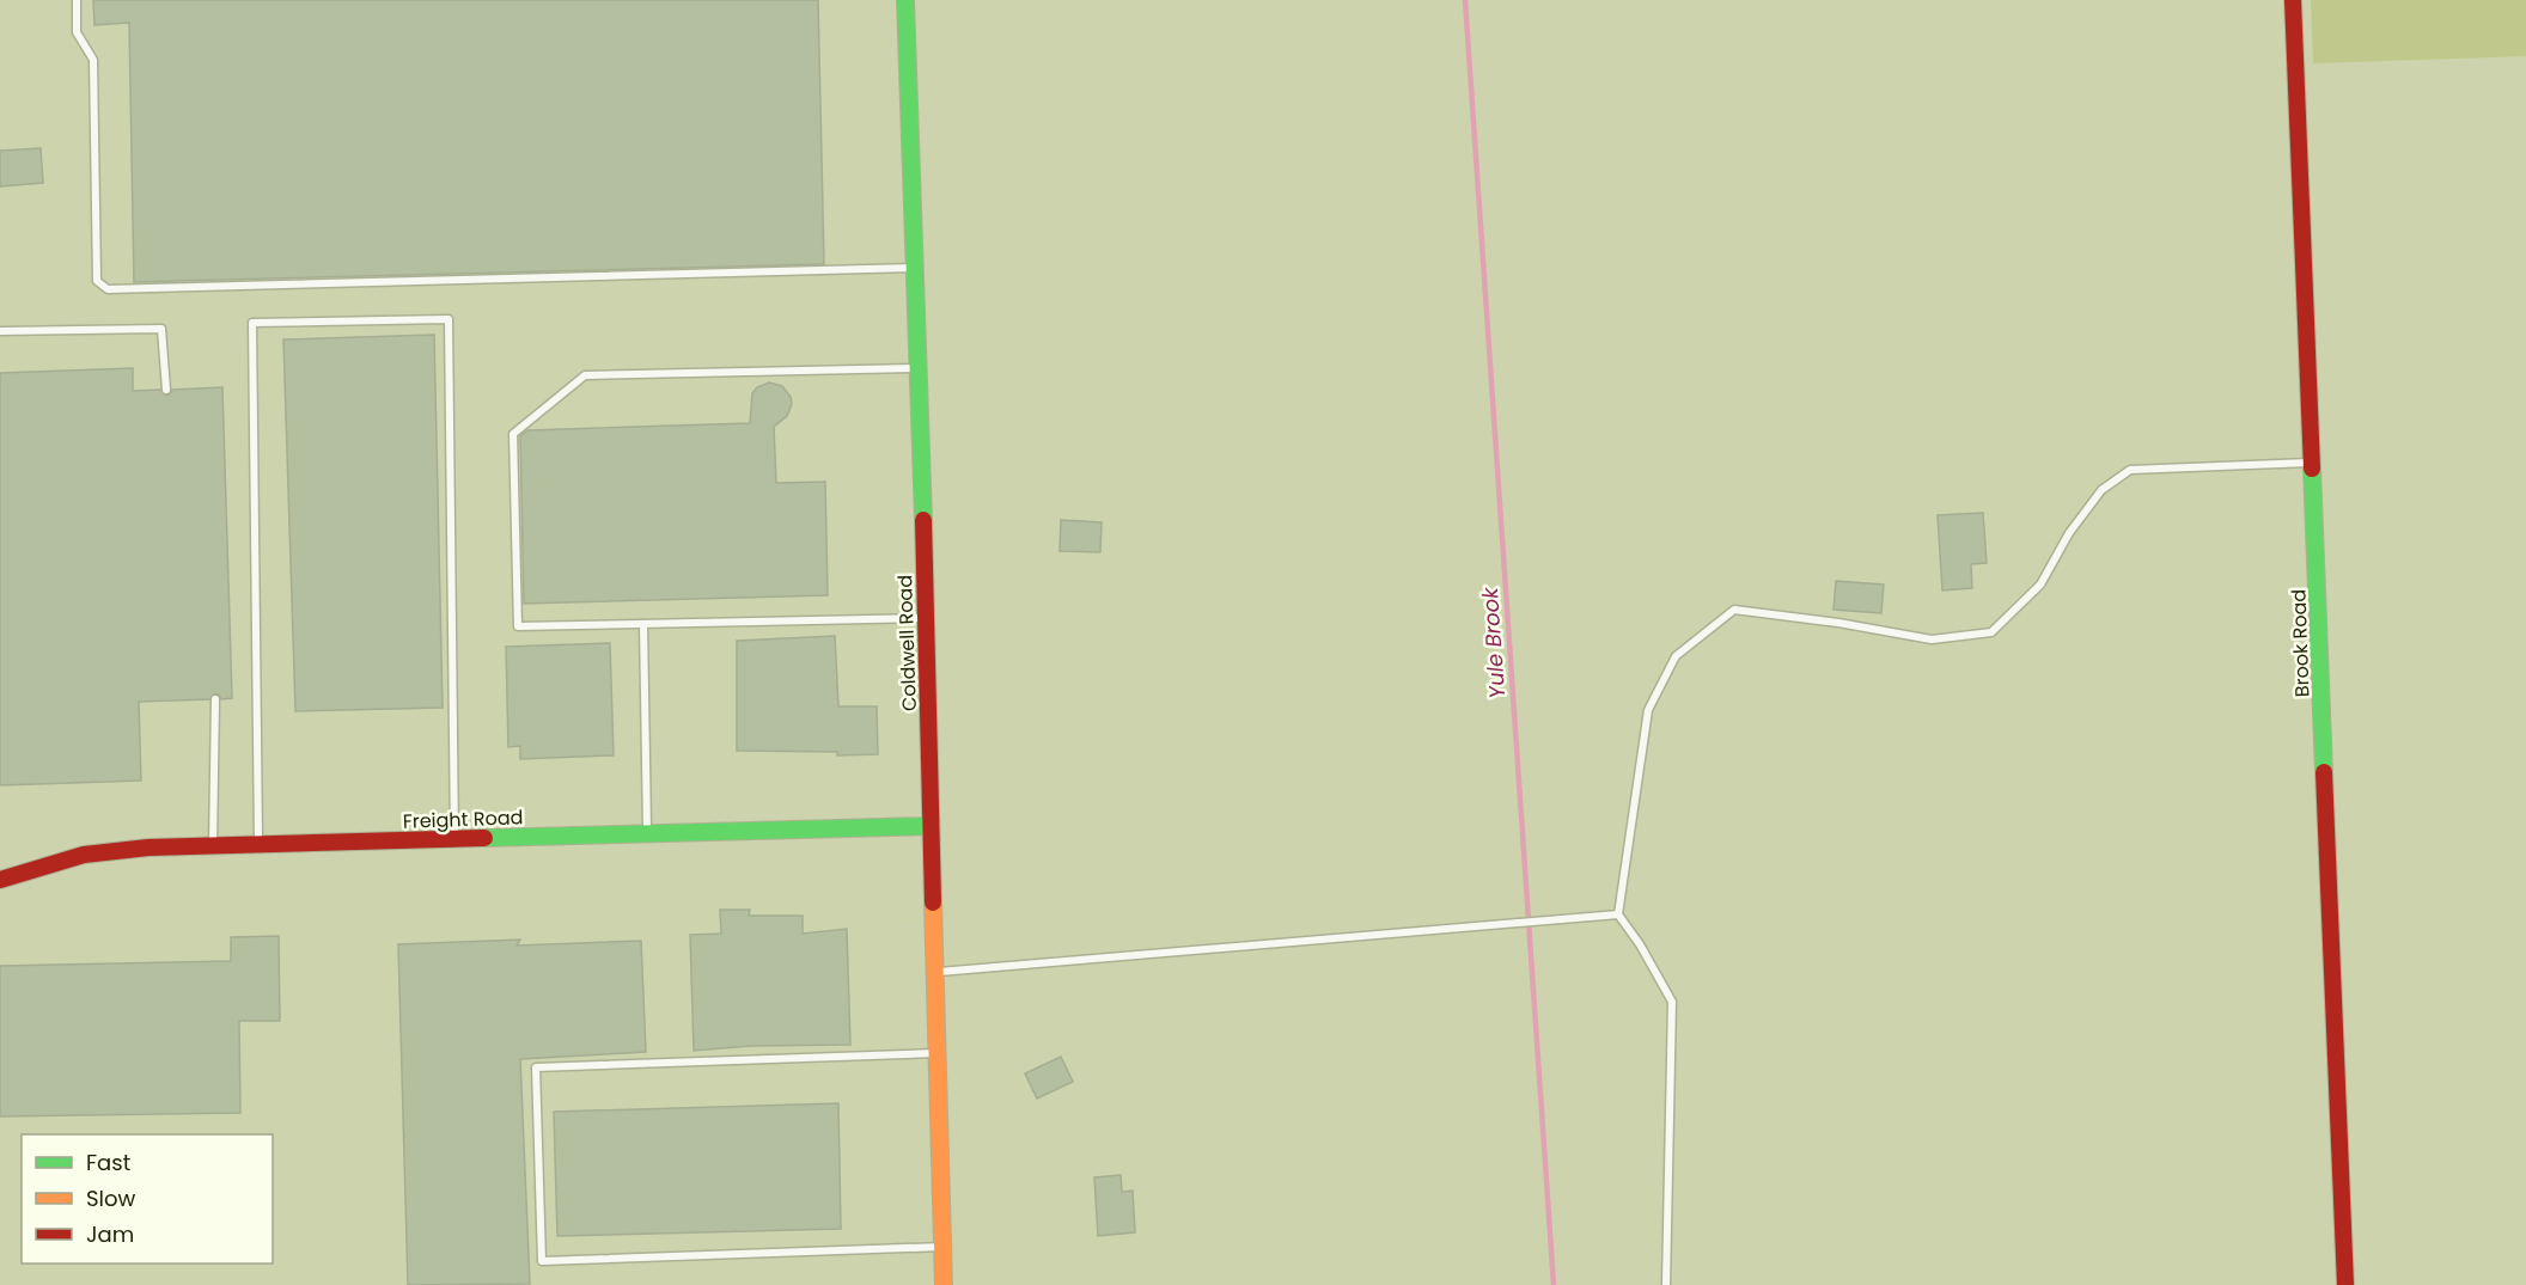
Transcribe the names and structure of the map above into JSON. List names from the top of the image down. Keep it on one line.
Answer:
{"streets":{"street":["Coldwell Road","Brook Road","Freight Road"]},"crossings":[["Coldwell Road","Freight Road"]],"water":["Yule Brook"],"legend":["Fast","Slow","Jam"]}
